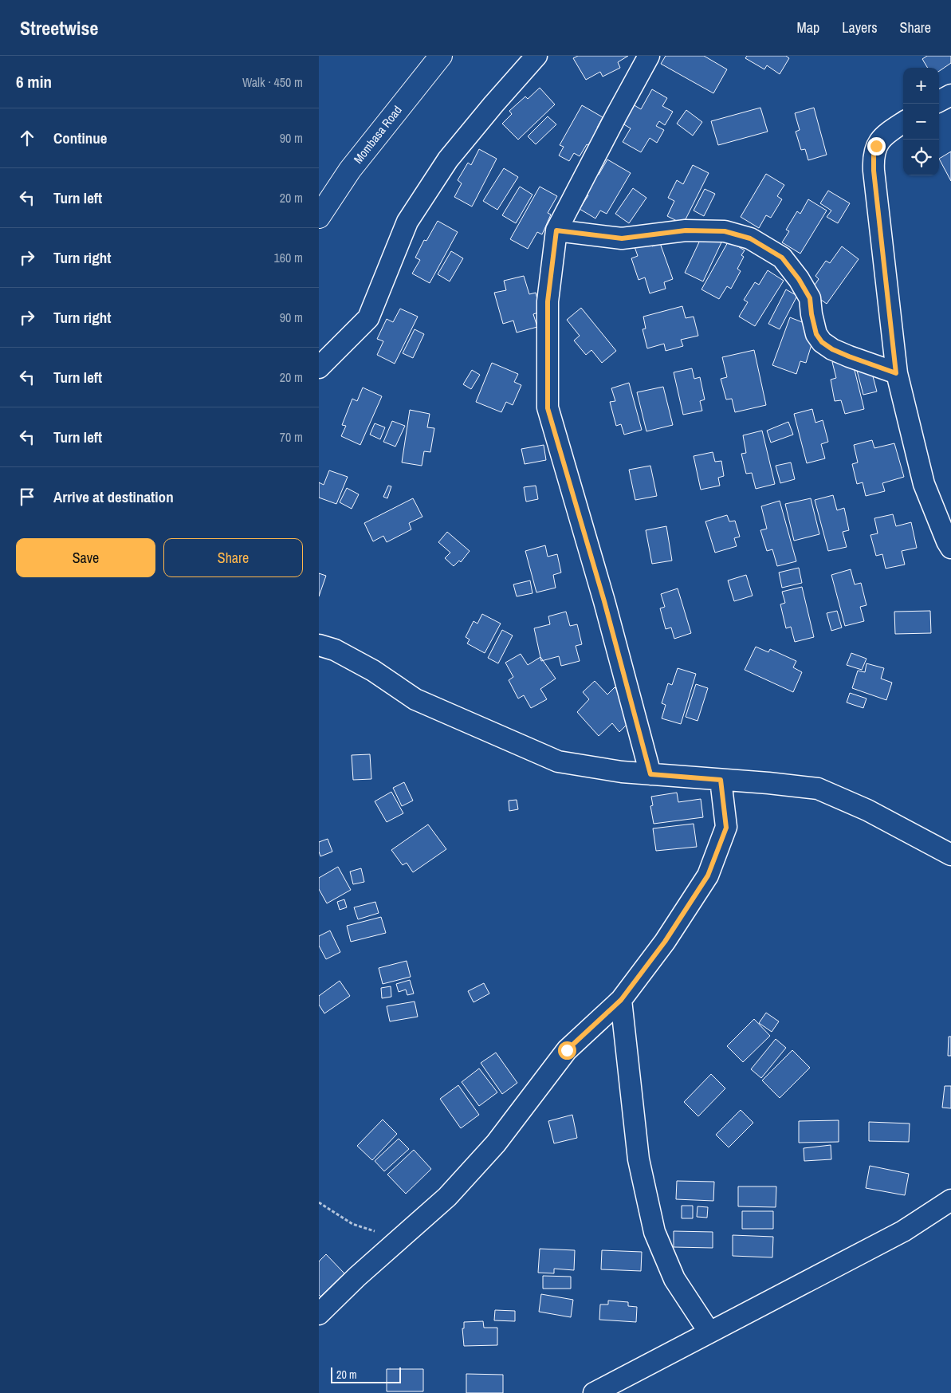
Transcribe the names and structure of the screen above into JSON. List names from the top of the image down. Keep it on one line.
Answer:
{"streets":{"highway":["Mombasa Road"]},"scale_bar":"20 m","page":{"header":"Streetwise","nav":["Map","Layers","Share"],"heading":["6 min","Walk · 450 m"],"map_buttons":["+","−"],"list":[["Continue","90 m"],["Turn left","20 m"],["Turn right","160 m"],["Turn right","90 m"],["Turn left","20 m"],["Turn left","70 m"],"Arrive at destination"],"buttons":["Save","Share"],"scale":"20 m"}}
